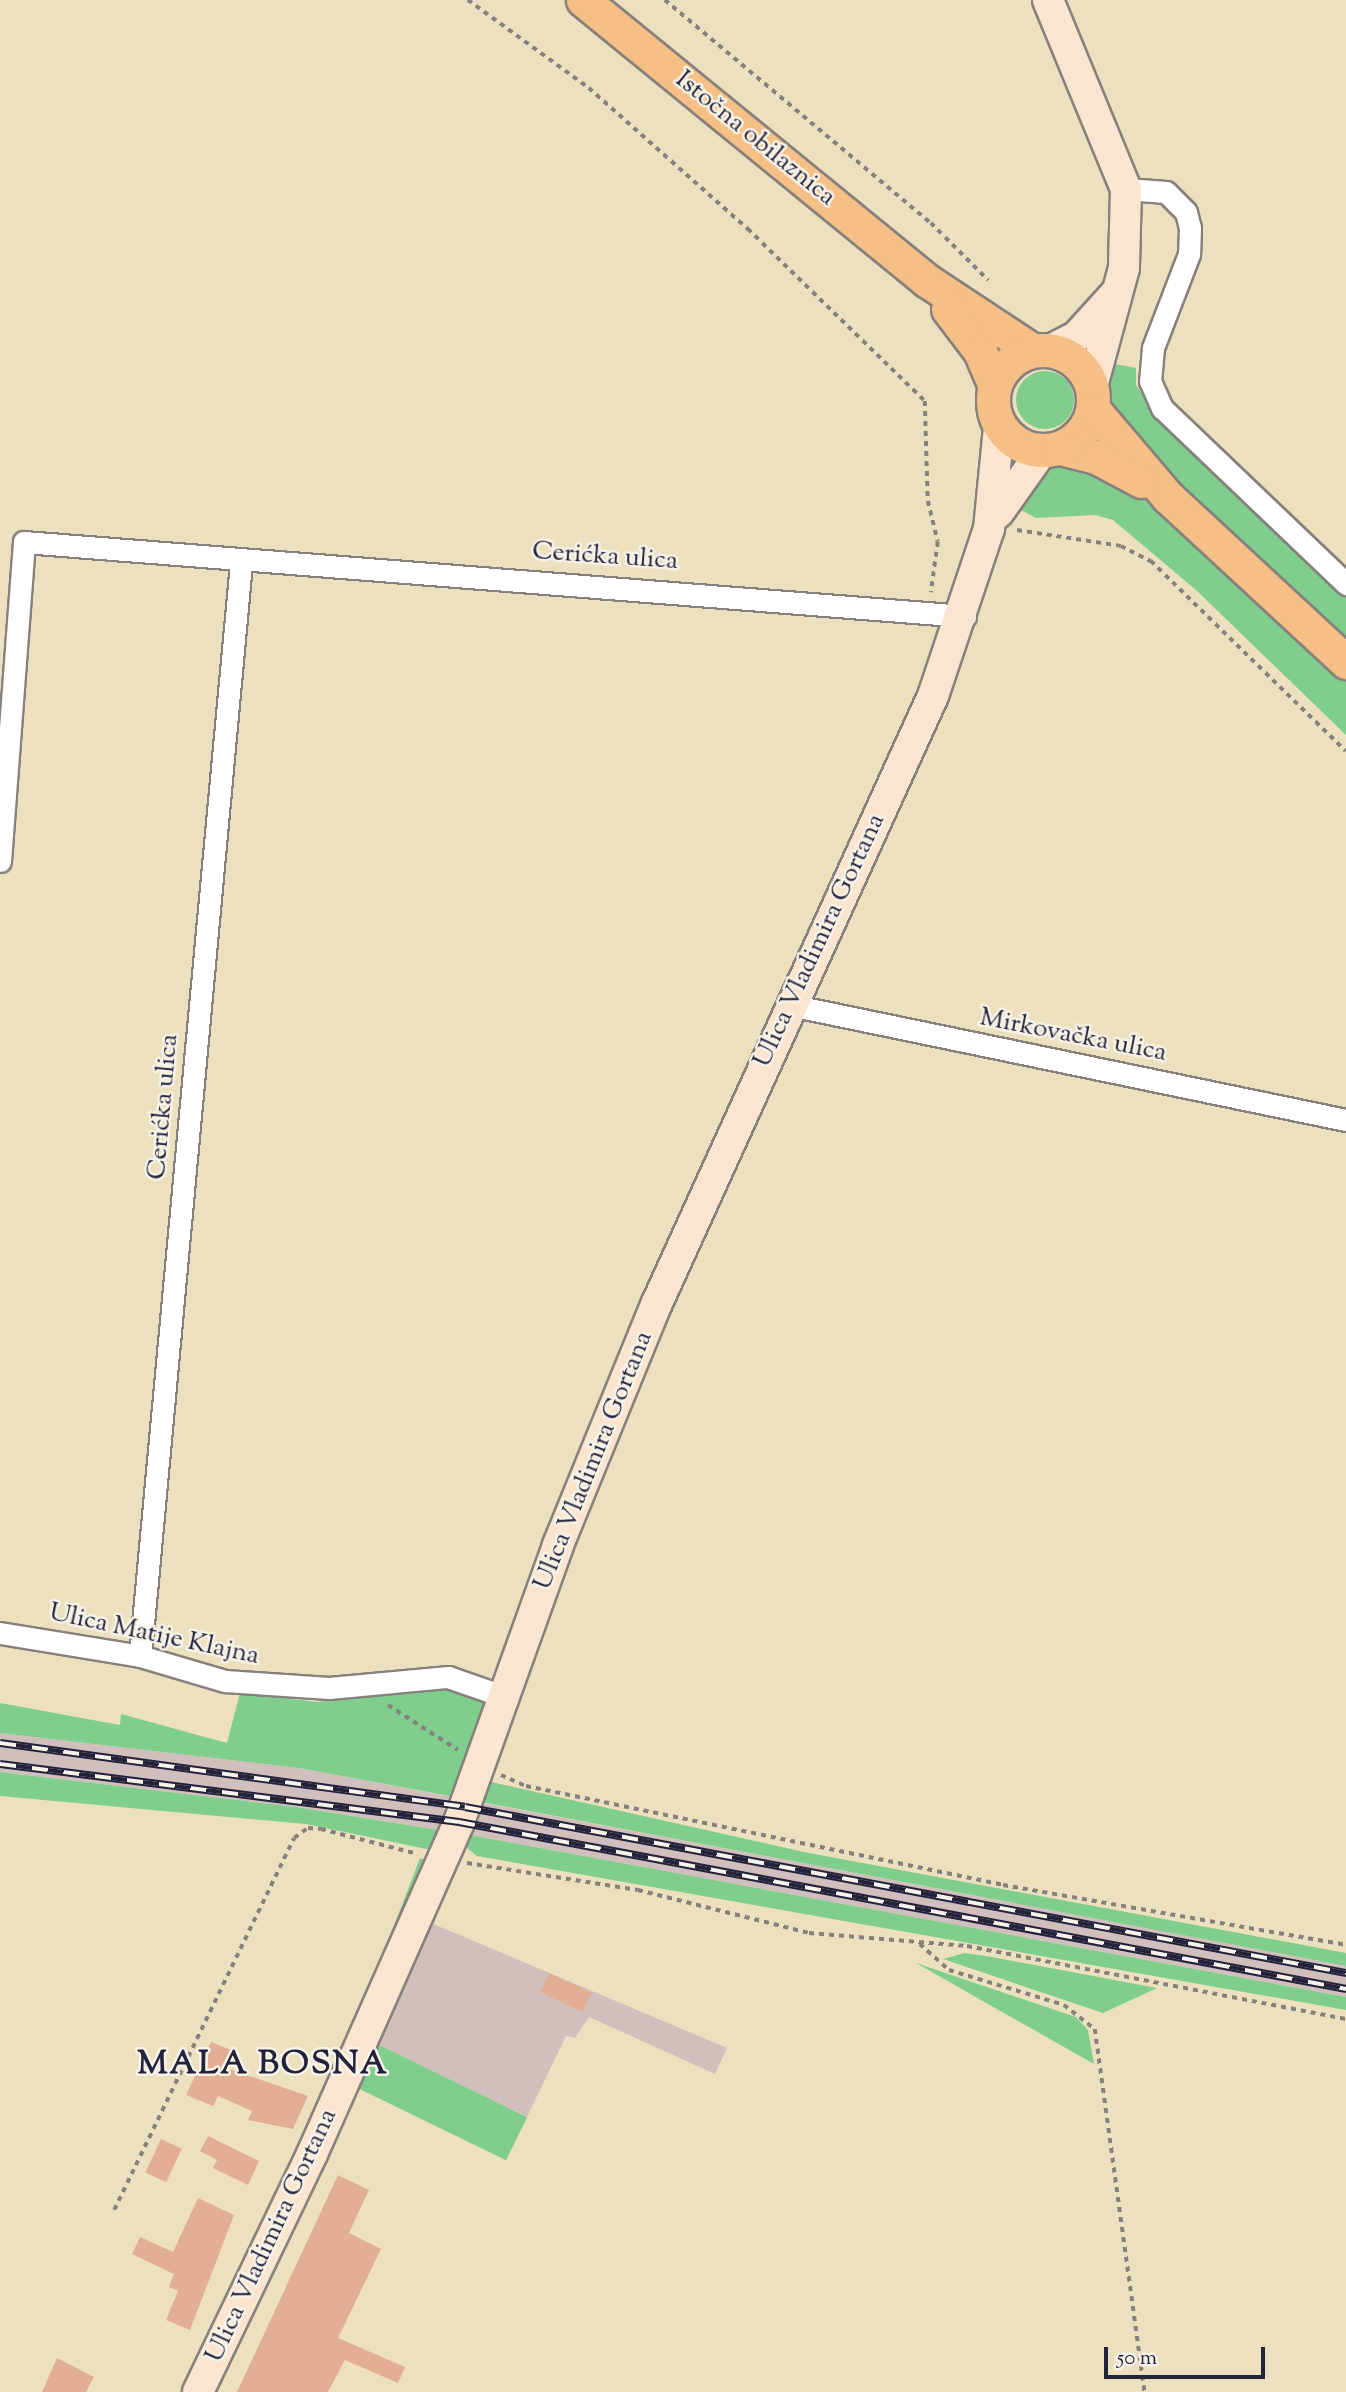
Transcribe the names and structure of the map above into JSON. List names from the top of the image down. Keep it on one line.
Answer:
{"streets":{"main road":["Istočna obilaznica","Ulica Vladimira Gortana"],"street":["Cerićka ulica","Mirkovačka ulica","Ulica Matije Klajna"]},"crossings":[["Istočna obilaznica","Ulica Vladimira Gortana"],["Cerićka ulica","Ulica Vladimira Gortana"],["Cerićka ulica","Ulica Matije Klajna"],["Ulica Vladimira Gortana","Mirkovačka ulica"],["Ulica Vladimira Gortana","Ulica Matije Klajna"]],"districts":["MALA BOSNA"],"scale_bar":"50 m"}
